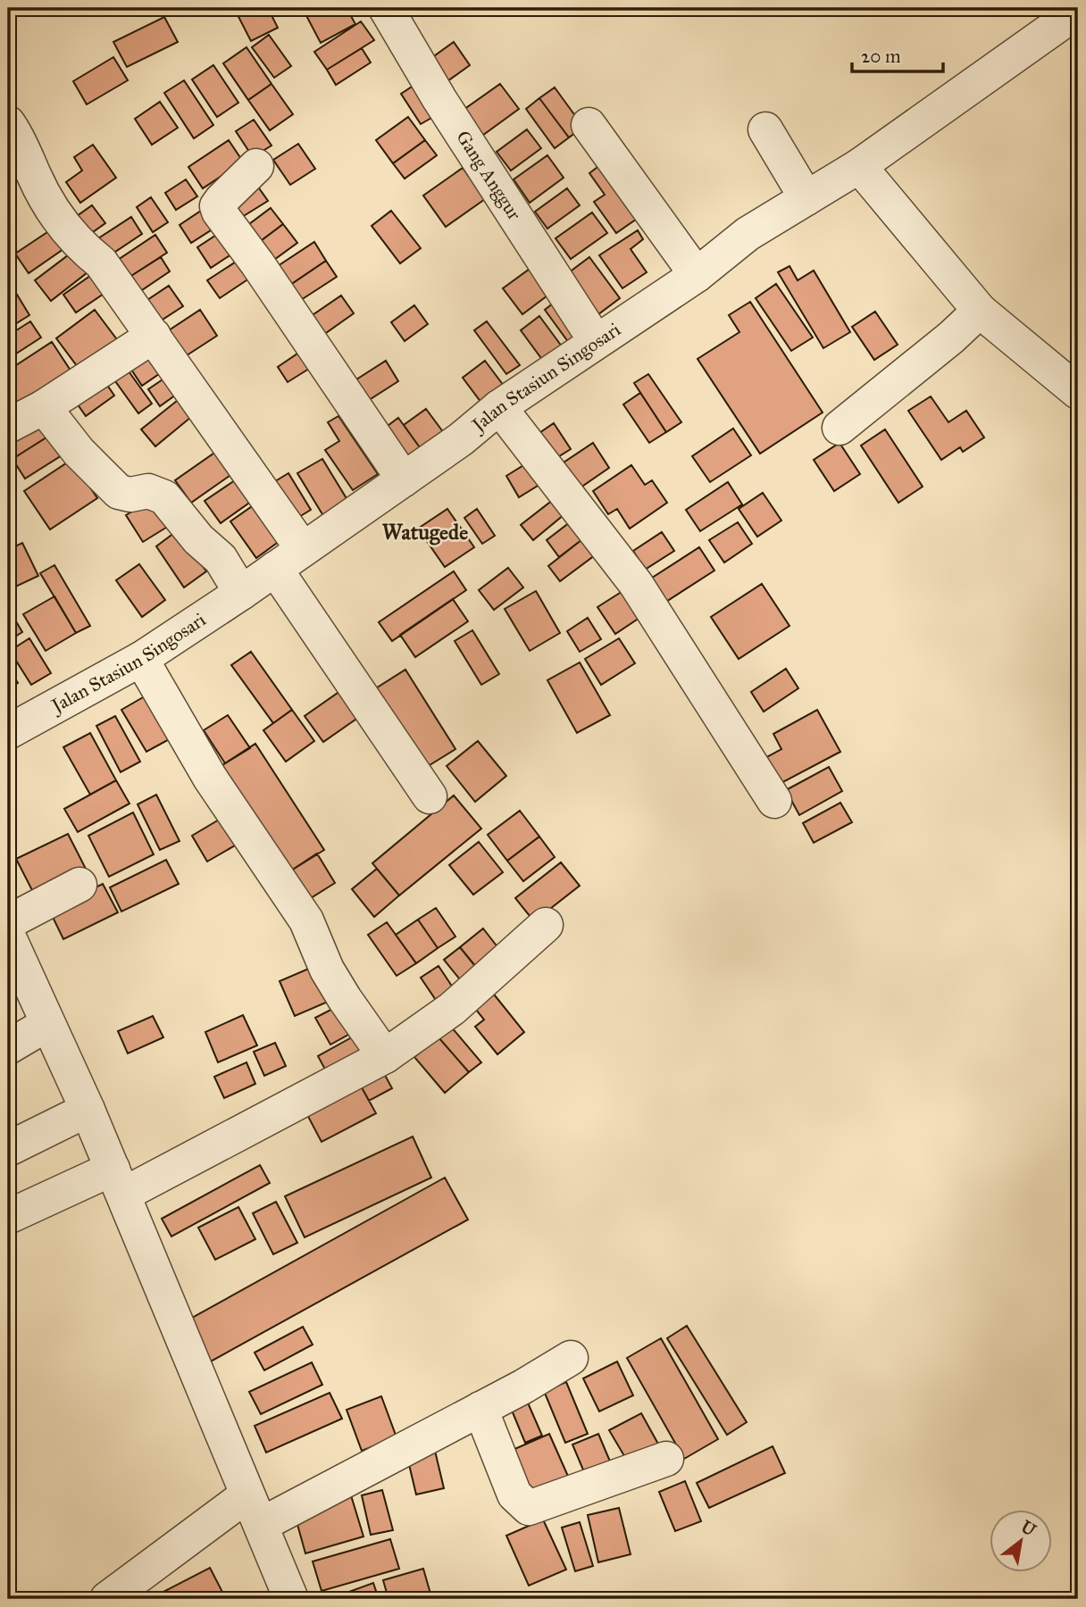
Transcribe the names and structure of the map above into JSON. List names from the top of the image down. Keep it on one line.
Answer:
{"streets":{"street":["Gang Anggur","Jalan Stasiun Singosari"]},"crossings":[["Gang Anggur","Jalan Stasiun Singosari"]],"districts":["Watugede"],"scale_bar":"20 m","north":"top right"}
